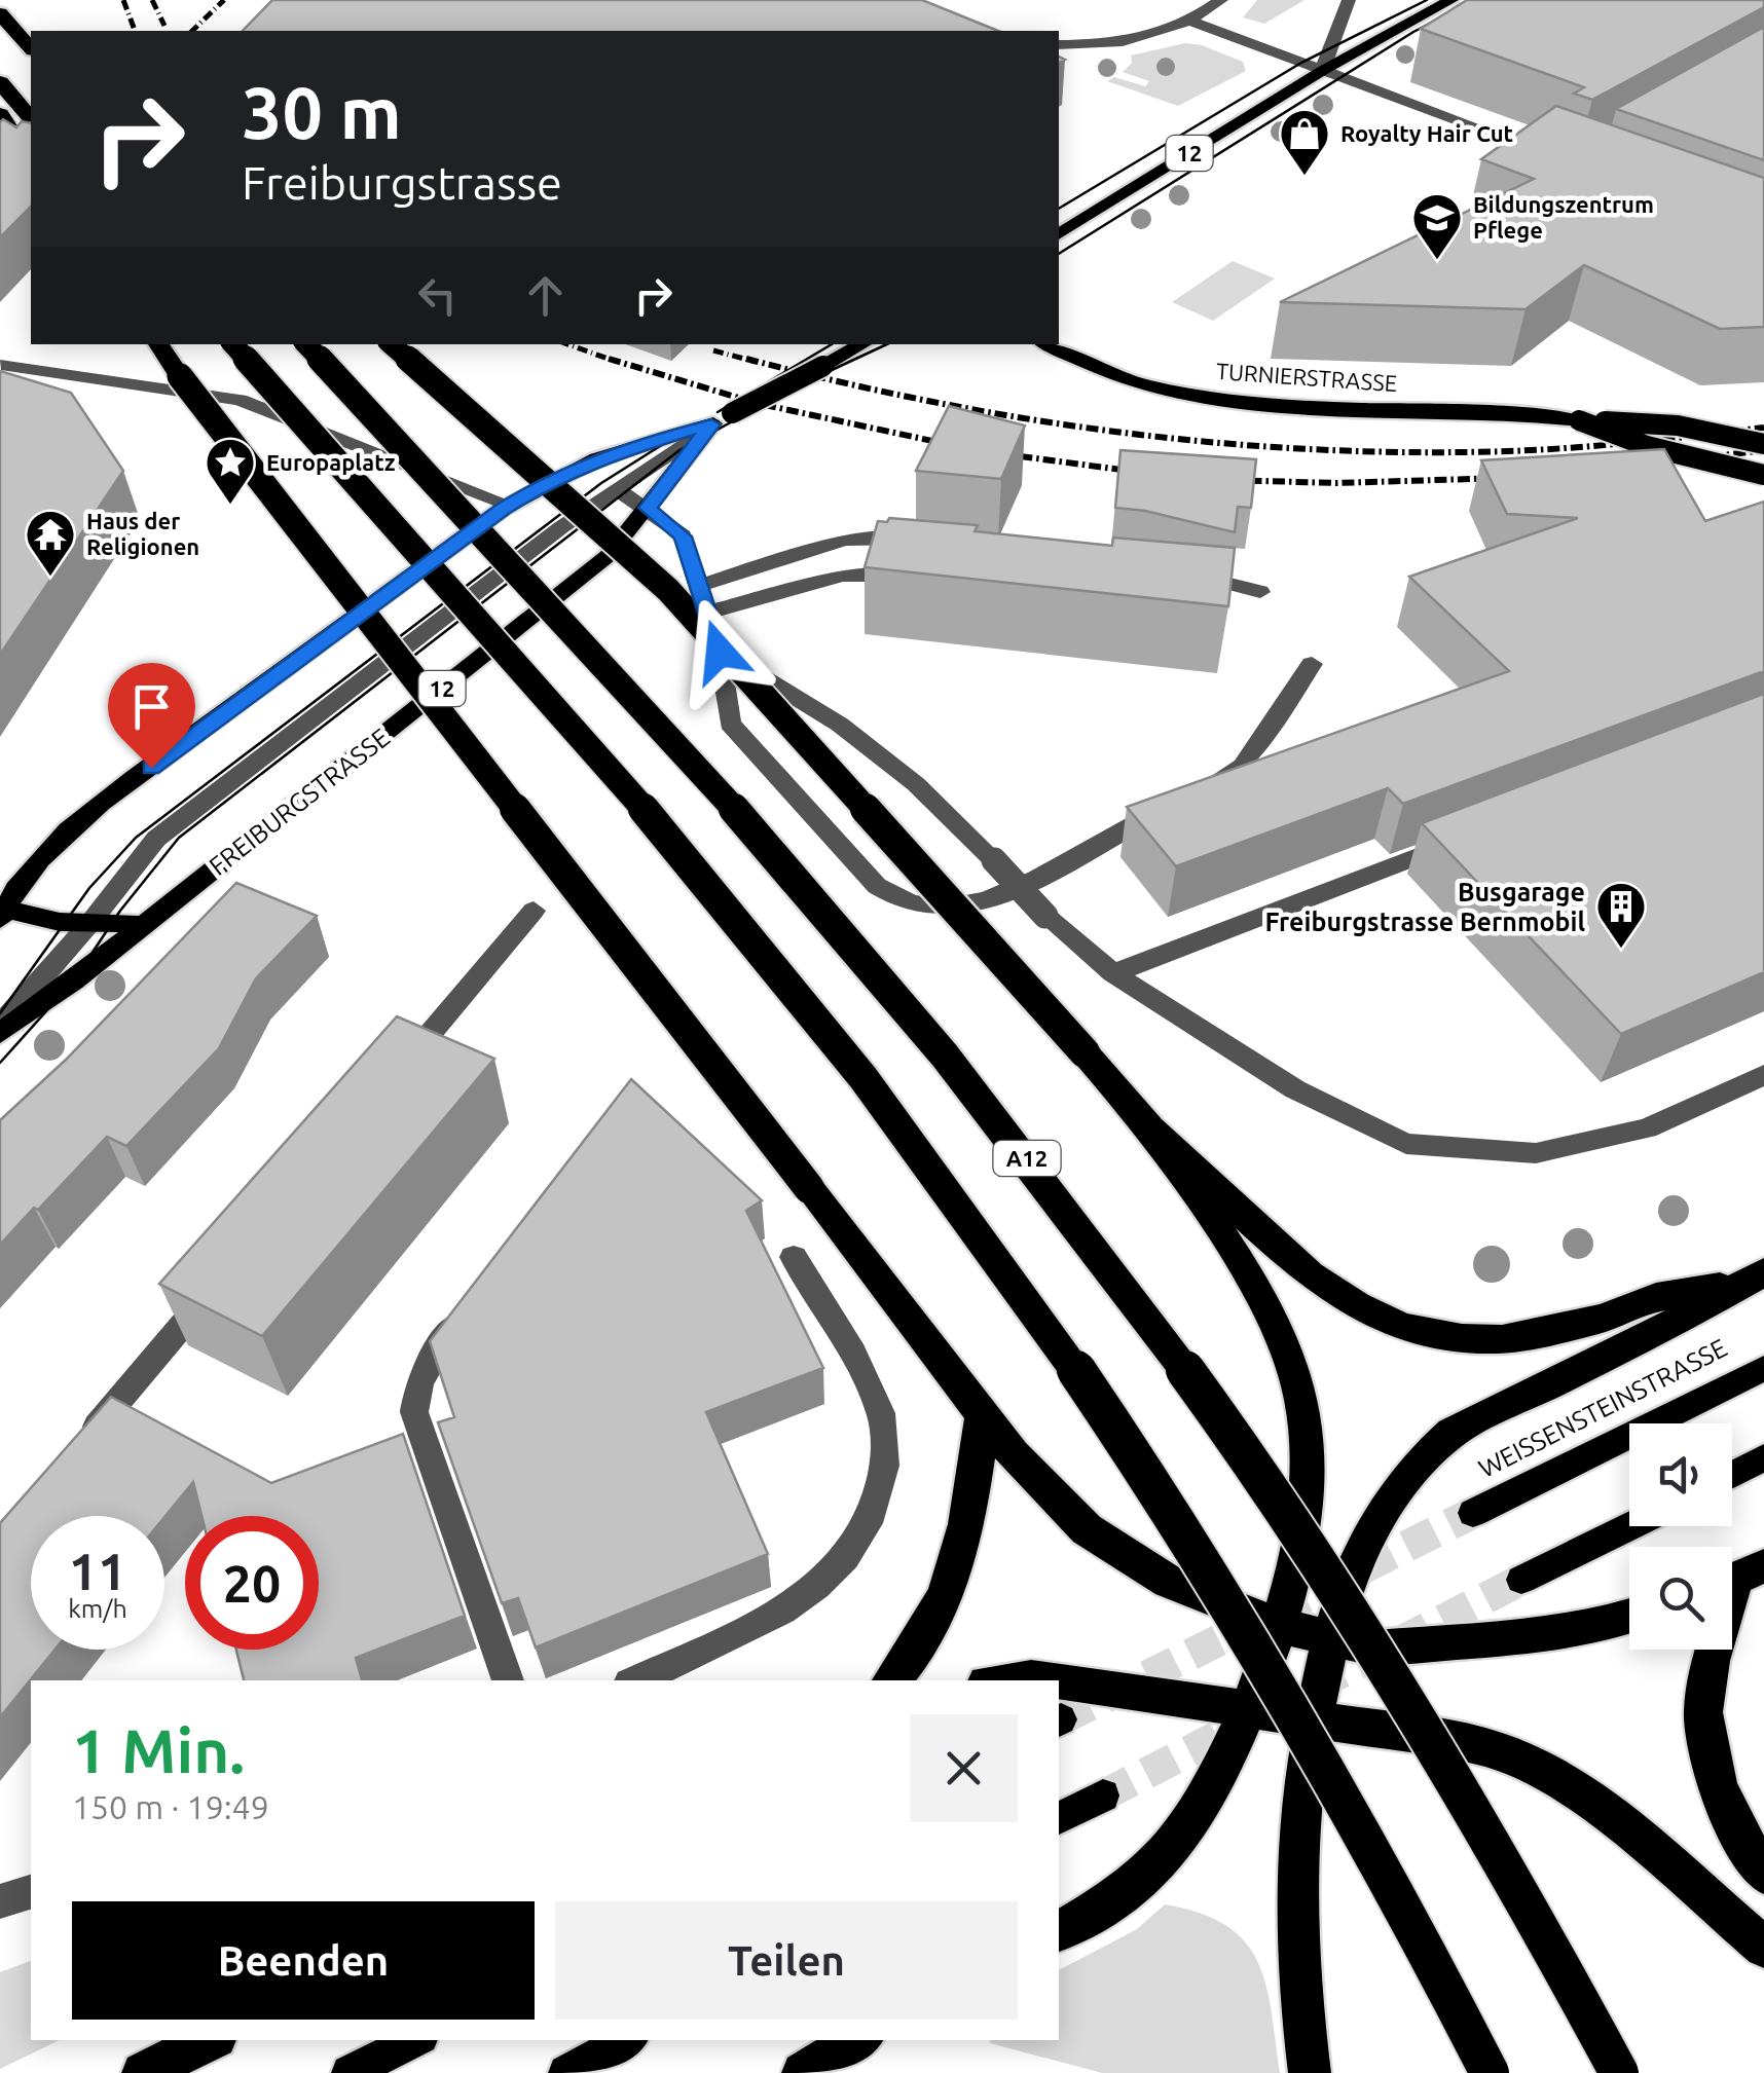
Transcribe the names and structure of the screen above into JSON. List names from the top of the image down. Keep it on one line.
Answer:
{"streets":{"highway":["A12"],"main road":["12","TURNIERSTRASSE","FREIBURGSTRASSE","WEISSENSTEINSTRASSE"]},"places":{"shop":["Royalty Hair Cut"],"school or university":["Bildungszentrum Pflege"],"place":["Europaplatz"],"temple":["Haus der Religionen"],"building":["Busgarage Freiburgstrasse Bernmobil"]},"page":{"turn":["30 m","Freiburgstrasse"],"speed":"11 km/h","limit":"20","heading":["1 Min.","150 m · 19:49"],"buttons":["Beenden","Teilen"]}}
